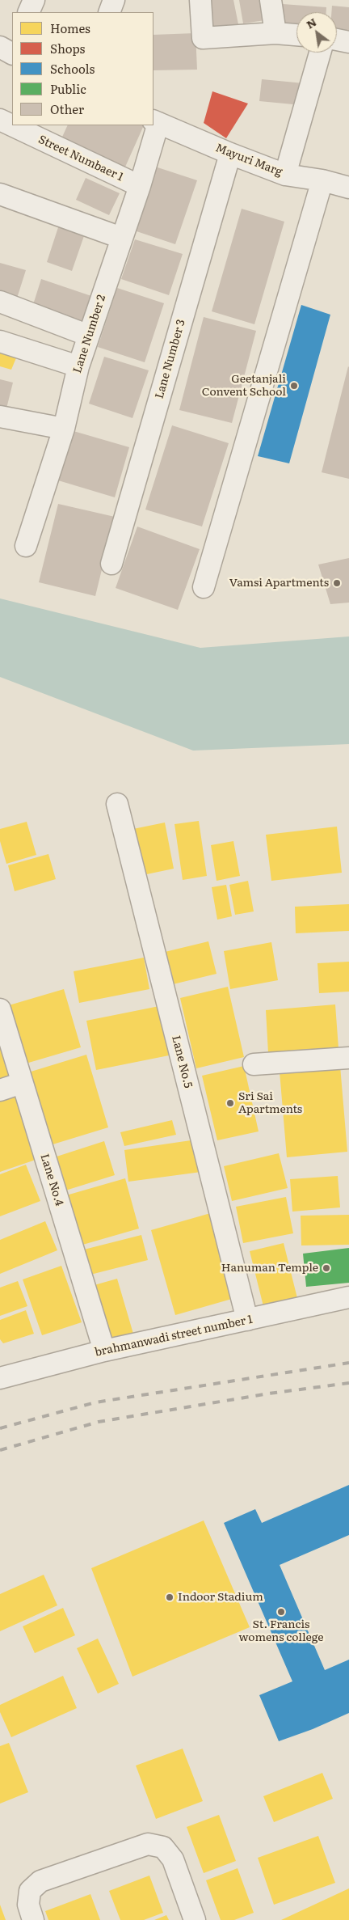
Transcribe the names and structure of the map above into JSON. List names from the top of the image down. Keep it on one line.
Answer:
{"streets":{"street":["Street Numbaer 1","Mayuri Marg","Lane Number 2","Lane Number 3","Lane No.5","Lane No.4","brahmanwadi street number 1"]},"crossings":[["Street Numbaer 1","Lane Number 2"],["Mayuri Marg","Lane Number 2"],["Mayuri Marg","Lane Number 3"],["Lane No.5","brahmanwadi street number 1"],["Lane No.4","brahmanwadi street number 1"]],"places":["Geetanjali Convent School","Vamsi Apartments","Sri Sai Apartments","Hanuman Temple","Indoor Stadium","St. Francis womens college"],"legend":["Homes","Shops","Schools","Public","Other"],"north":"top left"}
